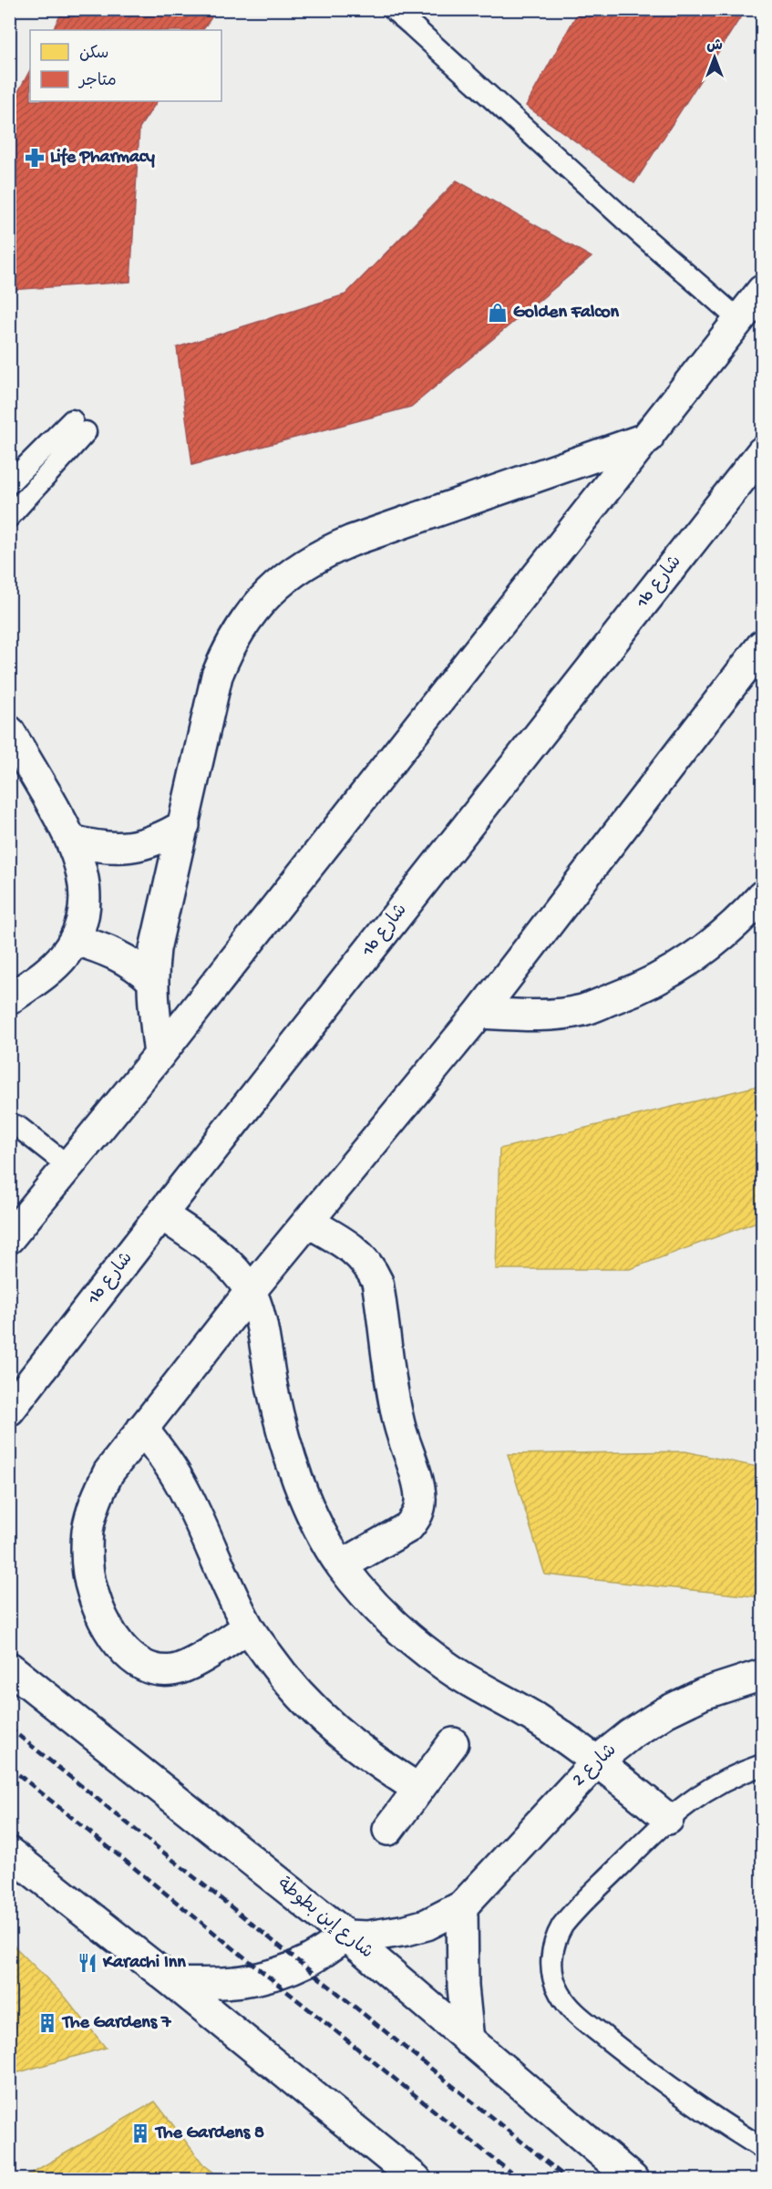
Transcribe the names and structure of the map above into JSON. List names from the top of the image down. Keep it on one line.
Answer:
{"streets":{"street":["1b شارع","شارع 2","شارع إبن بطوطة"]},"crossings":[["شارع 2","شارع إبن بطوطة"]],"places":{"pharmacy":["Life Pharmacy"],"shop":["Golden Falcon"],"restaurant":["Karachi Inn"],"building":["The Gardens 7","The Gardens 8"]},"legend":["سكن","متاجر"],"north":"top"}
